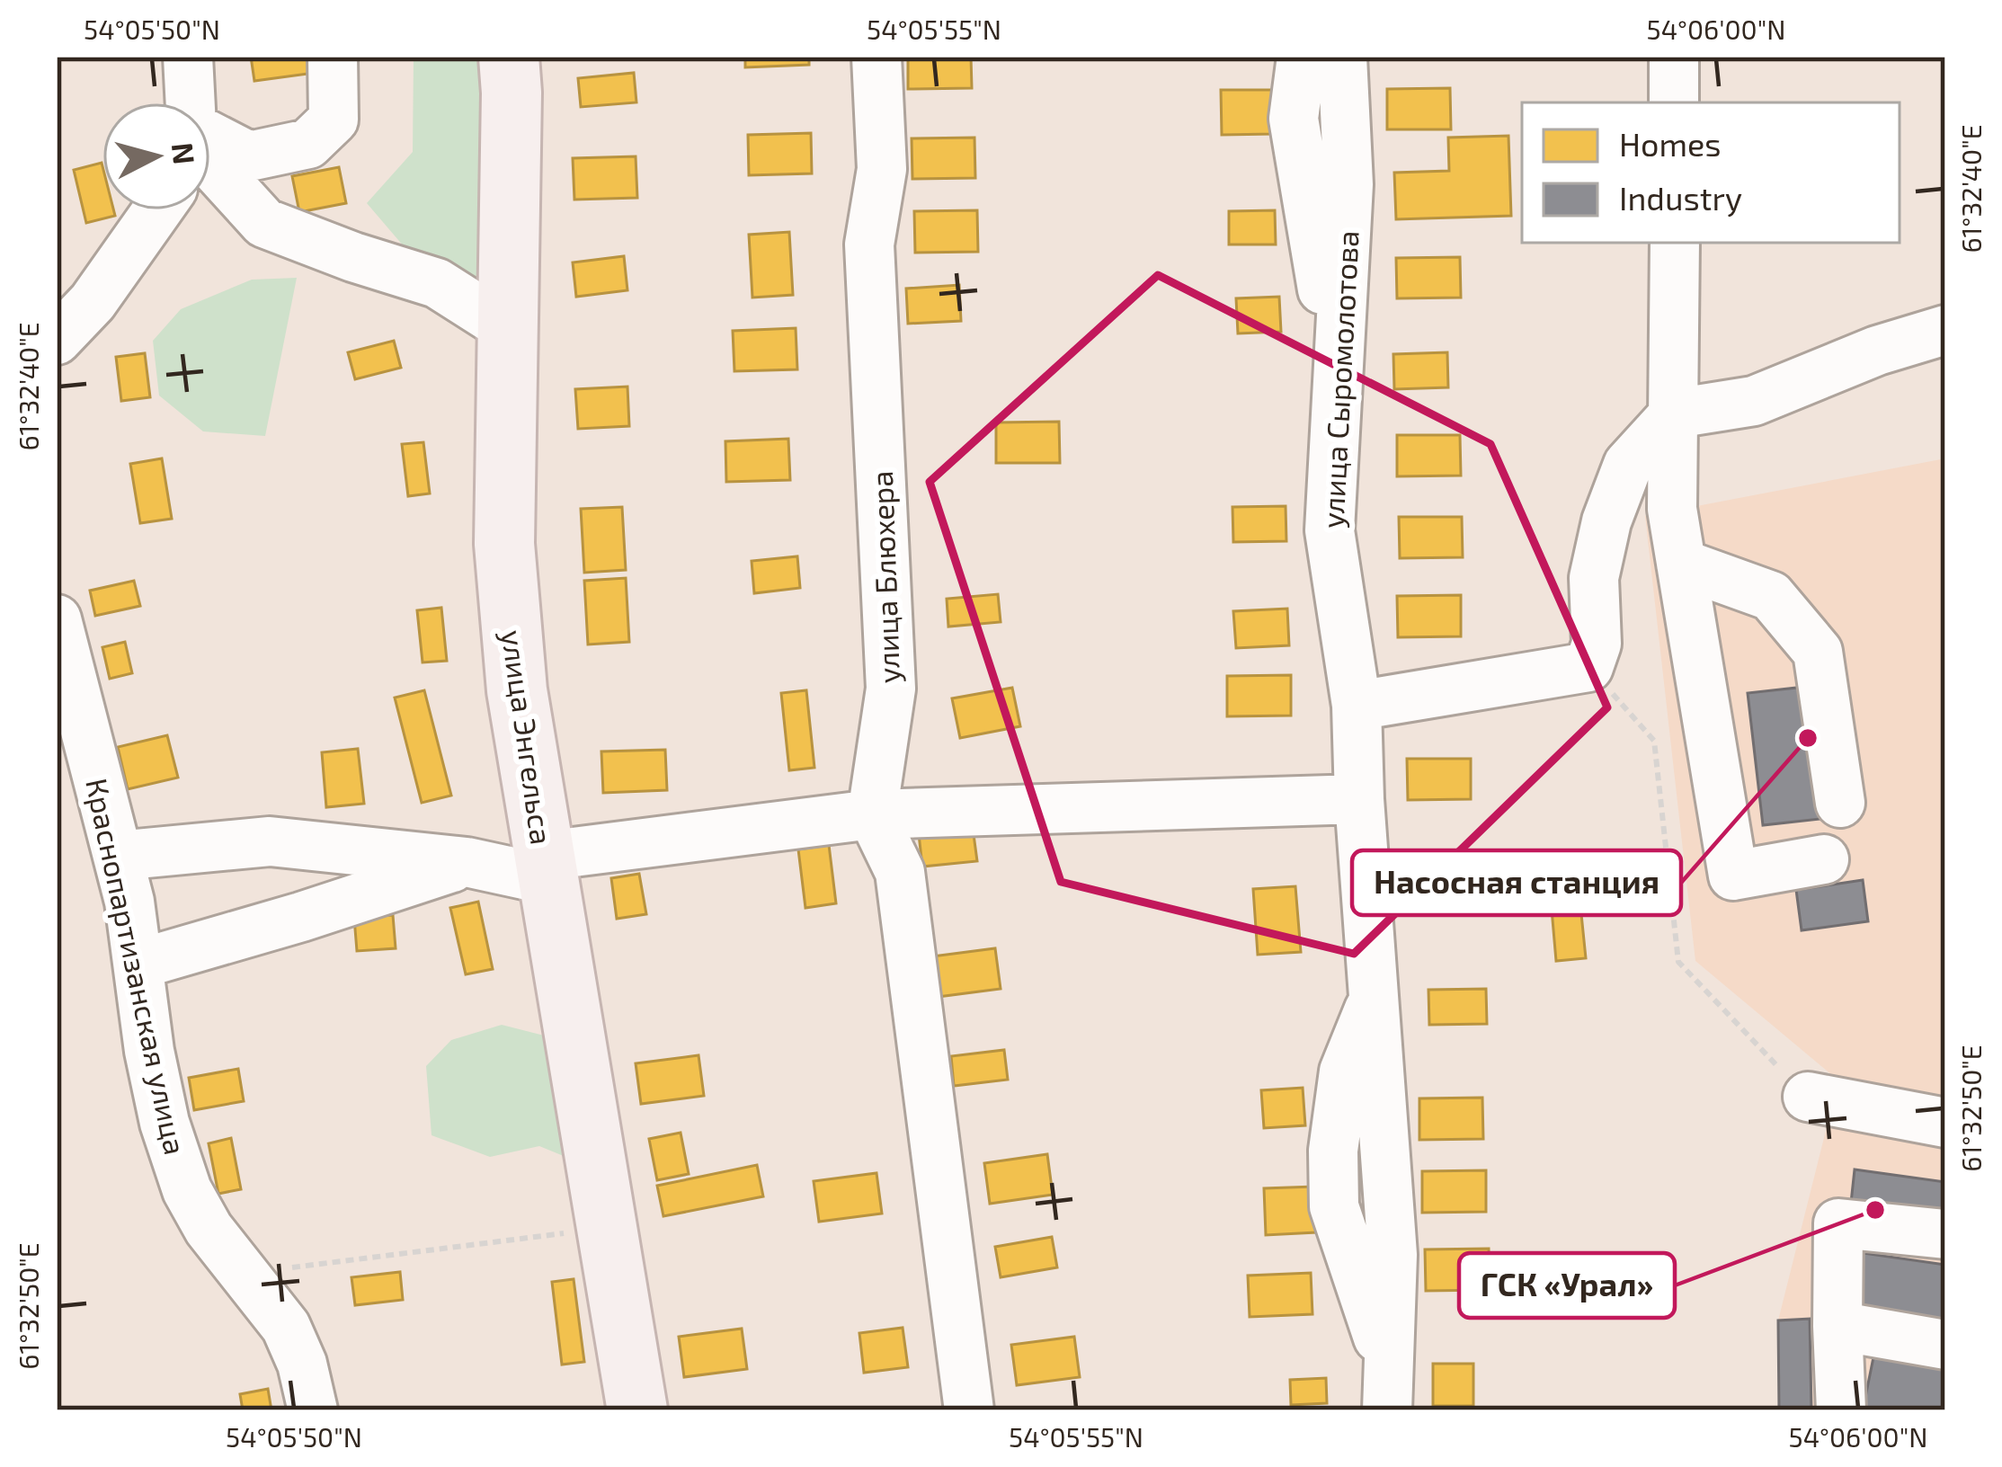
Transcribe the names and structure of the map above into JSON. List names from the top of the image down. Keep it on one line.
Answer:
{"streets":{"main road":["улица Энгельса"],"street":["улица Сыромолотова","улица Блюхера","Краснопартизанская улица"]},"places":["Насосная станция","ГСК «Урал»"],"legend":["Homes","Industry"],"north":"right","coordinates":["54°05'50\"N","54°05'55\"N","54°06'00\"N","61°32'40\"E","61°32'50\"E"]}
